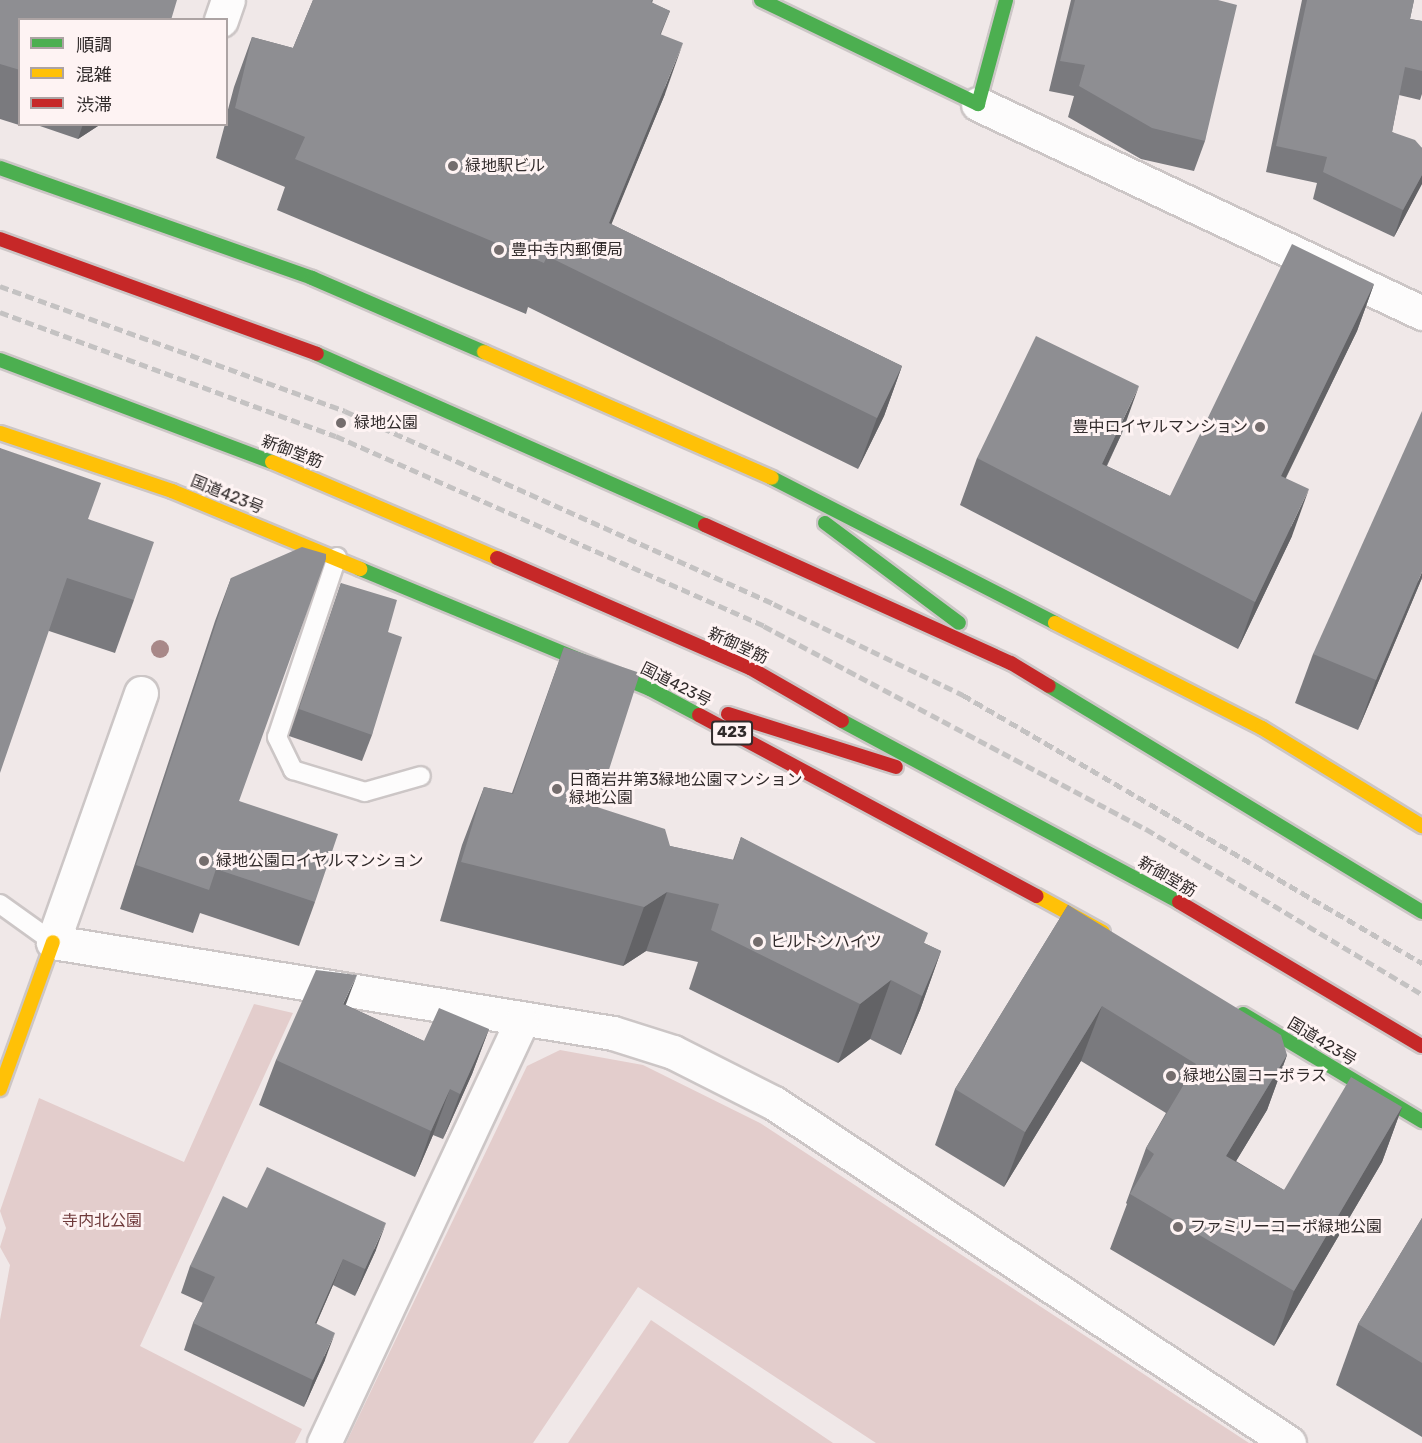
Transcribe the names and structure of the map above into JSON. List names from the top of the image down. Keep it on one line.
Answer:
{"streets":{"main road":["新御堂筋","国道423号","423"]},"parks":["寺内北公園"],"places":["緑地駅ビル","豊中寺内郵便局","緑地公園","豊中ロイヤルマンション","日商岩井第3緑地公園マンション 緑地公園","緑地公園ロイヤルマンション","ヒルトンハイツ","緑地公園コーポラス","ファミリーコーポ緑地公園"],"legend":["順調","混雑","渋滞"]}
